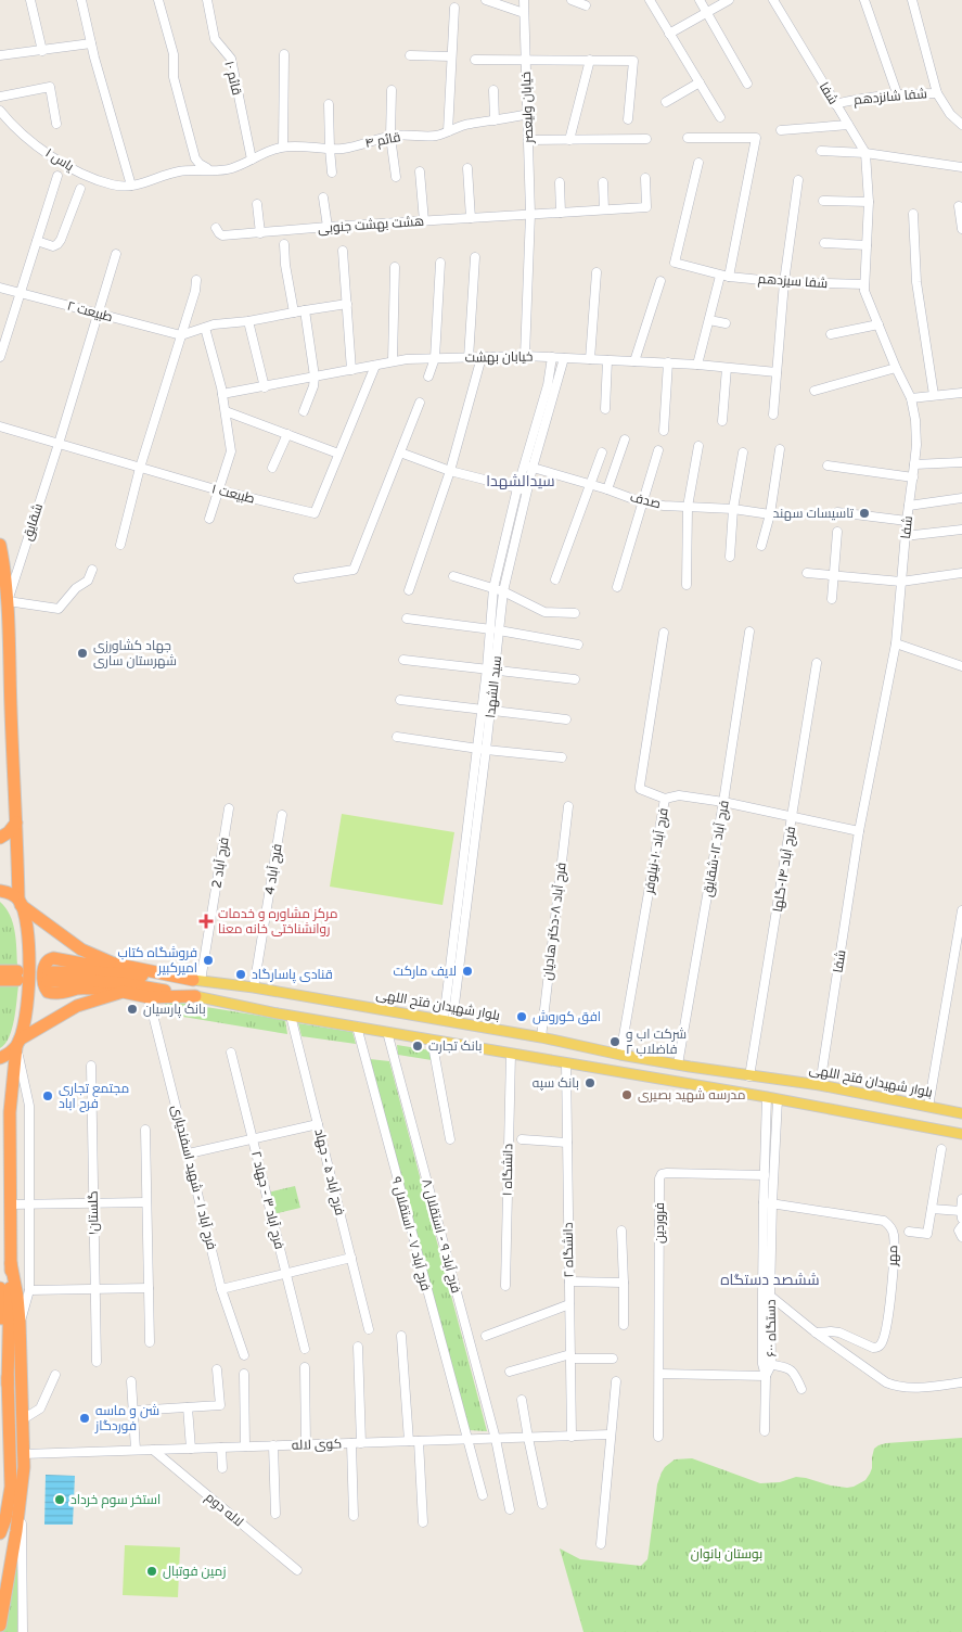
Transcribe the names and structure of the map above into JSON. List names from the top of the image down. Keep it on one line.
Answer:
{"streets":{"highway":["بلوار شهیدان فتح اللهی"],"street":["قائم ۱۰","شفا","شفا شانزدهم","خیابان ولیعصر","قائم ۴","یاس ۱","هشت بهشت جنوبی","شفا سیزدهم","طبیعت ۲","خیابان بهشت","طبیعت ۱","صدف","شقایق","سید الشهدا","فرح آباد ۱۲-شقایق","فرح آباد ۱۰-نیلوفر","فرح آباد 2","فرح آباد 4","فرح آباد ۱۴-گلها","فرح آباد ۸-دکتر هادیان","دانشگاه ۱","فرح آباد ۵ - جهاد","فرح آباد ۱ - شهید اسفندیاری","فرح آباد ۳ - جهاد ۲","گلستان۱","فروردین","فرح آباد ۷ - استقلال ۹","فرح آباد ۹ - استقلال ۸","دانشگاه ۲","مهر","۶۰۰ دستگاه","کوی لاله","لاله دوم"]},"crossings":[["قائم ۱۰","قائم ۴"],["شفا","شفا شانزدهم"],["شفا","شفا سیزدهم"],["شفا","بلوار شهیدان فتح اللهی"],["خیابان ولیعصر","قائم ۴"],["خیابان ولیعصر","هشت بهشت جنوبی"],["خیابان ولیعصر","خیابان بهشت"],["قائم ۴","یاس ۱"],["طبیعت ۲","شقایق"],["خیابان بهشت","طبیعت ۱"],["خیابان بهشت","سید الشهدا"],["طبیعت ۱","شقایق"],["صدف","سید الشهدا"],["سید الشهدا","بلوار شهیدان فتح اللهی"],["فرح آباد ۱۲-شقایق","بلوار شهیدان فتح اللهی"],["فرح آباد ۱۰-نیلوفر","بلوار شهیدان فتح اللهی"],["فرح آباد 2","بلوار شهیدان فتح اللهی"],["فرح آباد 4","بلوار شهیدان فتح اللهی"],["فرح آباد ۱۴-گلها","بلوار شهیدان فتح اللهی"],["فرح آباد ۸-دکتر هادیان","بلوار شهیدان فتح اللهی"],["فروردین","۶۰۰ دستگاه"],["فرح آباد ۷ - استقلال ۹","کوی لاله"],["فرح آباد ۹ - استقلال ۸","کوی لاله"],["دانشگاه ۲","کوی لاله"],["مهر","۶۰۰ دستگاه"],["کوی لاله","لاله دوم"]],"districts":["سیدالشهدا","ششصد دستگاه"],"parks":["بوستان بانوان"],"places":{"other":["تاسیسات سهند","جهاد کشاورزی شهرستان ساری","فروشگاه کتاب امیرکبیر","لایف مارکت","قنادی پاسارگاد","بانک پارسیان","افق کوروش","شرکت اب و فاضلاب ۲","بانک تجارت","بانک سپه","مدرسه شهید بصیری","مجتمع تجاری فرح اباد","شن و ماسه فوردگاز","استخر سوم خرداد","زمین فوتبال"],"health":["مرکز مشاوره و خدمات روانشناختی خانه معنا"]}}
